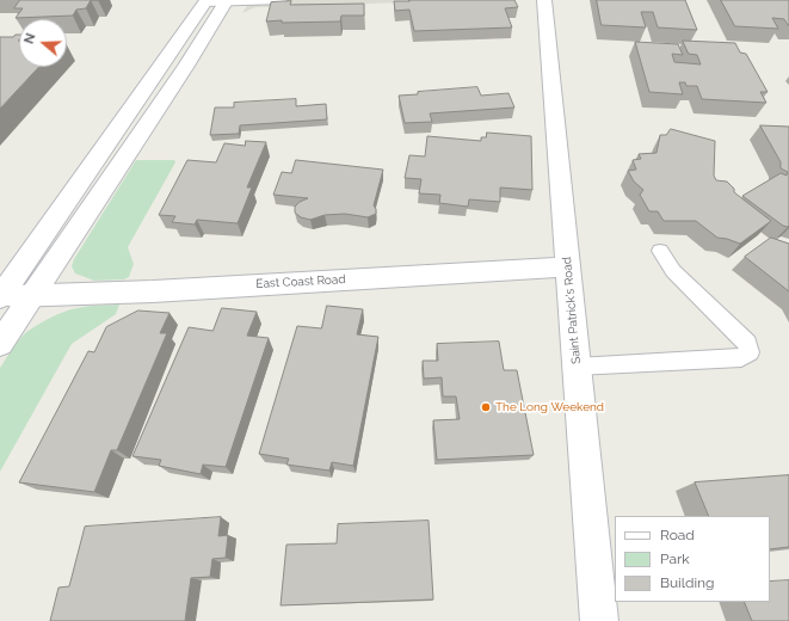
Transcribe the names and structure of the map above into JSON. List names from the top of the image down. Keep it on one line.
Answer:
{"streets":{"street":["East Coast Road","Saint Patrick's Road"]},"crossings":[["East Coast Road","Saint Patrick's Road"]],"places":["The Long Weekend"],"legend":["Road","Park","Building"],"north":"left"}
